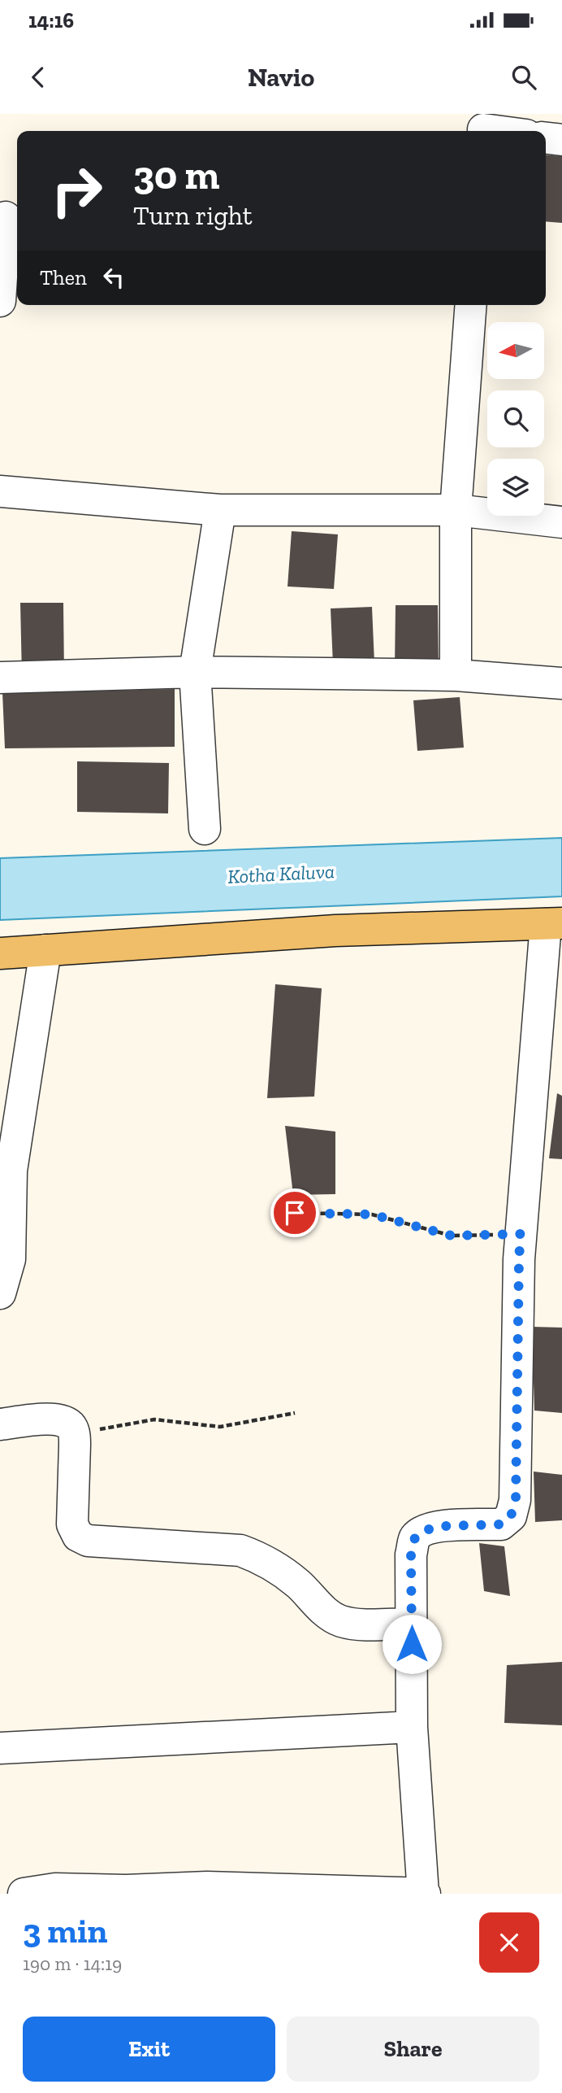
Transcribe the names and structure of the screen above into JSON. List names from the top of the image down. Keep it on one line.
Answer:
{"water":["Kotha Kaluva"],"north":"left","page":{"status":"14:16","header":"Navio","turn":["30 m","Turn right"],"then":"Then","heading":["3 min","190 m · 14:19"],"buttons":["Exit","Share"]}}
